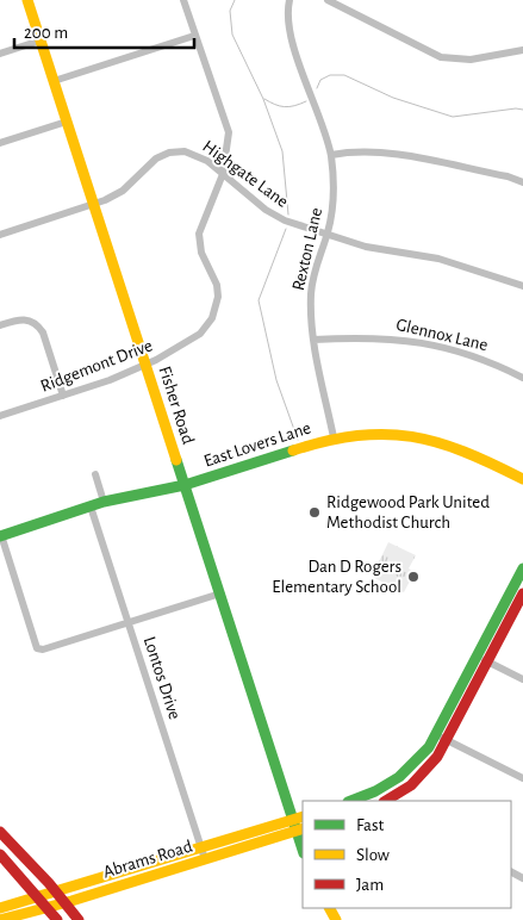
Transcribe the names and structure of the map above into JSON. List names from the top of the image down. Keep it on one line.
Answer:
{"streets":{"street":["Highgate Lane","Rexton Lane","Glennox Lane","Ridgemont Drive","Fisher Road","East Lovers Lane","Lontos Drive","Abrams Road"]},"crossings":[["Highgate Lane","Rexton Lane"],["Highgate Lane","Ridgemont Drive"],["Highgate Lane","Fisher Road"],["Rexton Lane","Glennox Lane"],["Rexton Lane","East Lovers Lane"],["Ridgemont Drive","Fisher Road"],["Fisher Road","East Lovers Lane"],["Fisher Road","Abrams Road"],["East Lovers Lane","Lontos Drive"],["Lontos Drive","Abrams Road"]],"places":["Ridgewood Park United Methodist Church","Dan D Rogers Elementary School"],"legend":["Fast","Slow","Jam"],"scale_bar":"200 m"}
